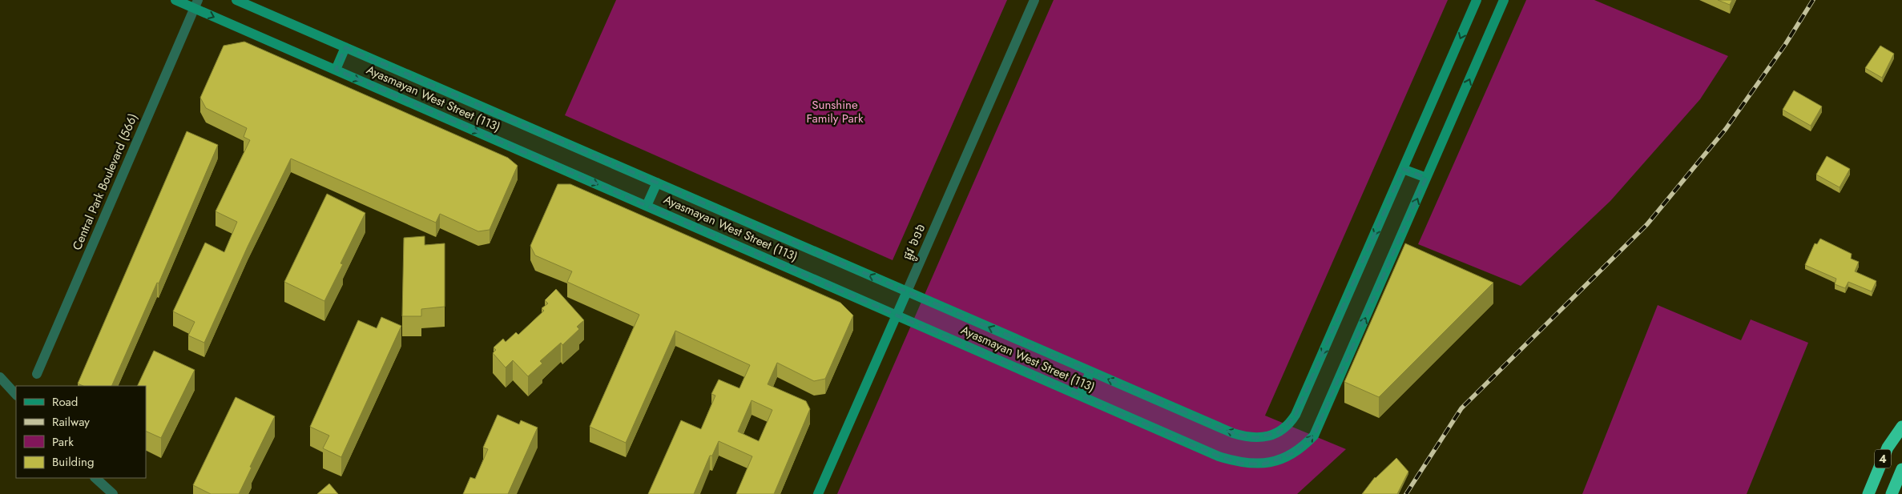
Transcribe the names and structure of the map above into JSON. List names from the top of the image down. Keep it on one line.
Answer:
{"streets":{"highway":["4"],"street":["Ayasmayan West Street (113)","Central Park Boulevard (566)","ផ្លូវ ៦១៦"]},"crossings":[["Ayasmayan West Street (113)","Central Park Boulevard (566)"],["Ayasmayan West Street (113)","ផ្លូវ ៦១៦"]],"parks":["Sunshine Family Park"],"legend":["Road","Railway","Park","Building"]}
